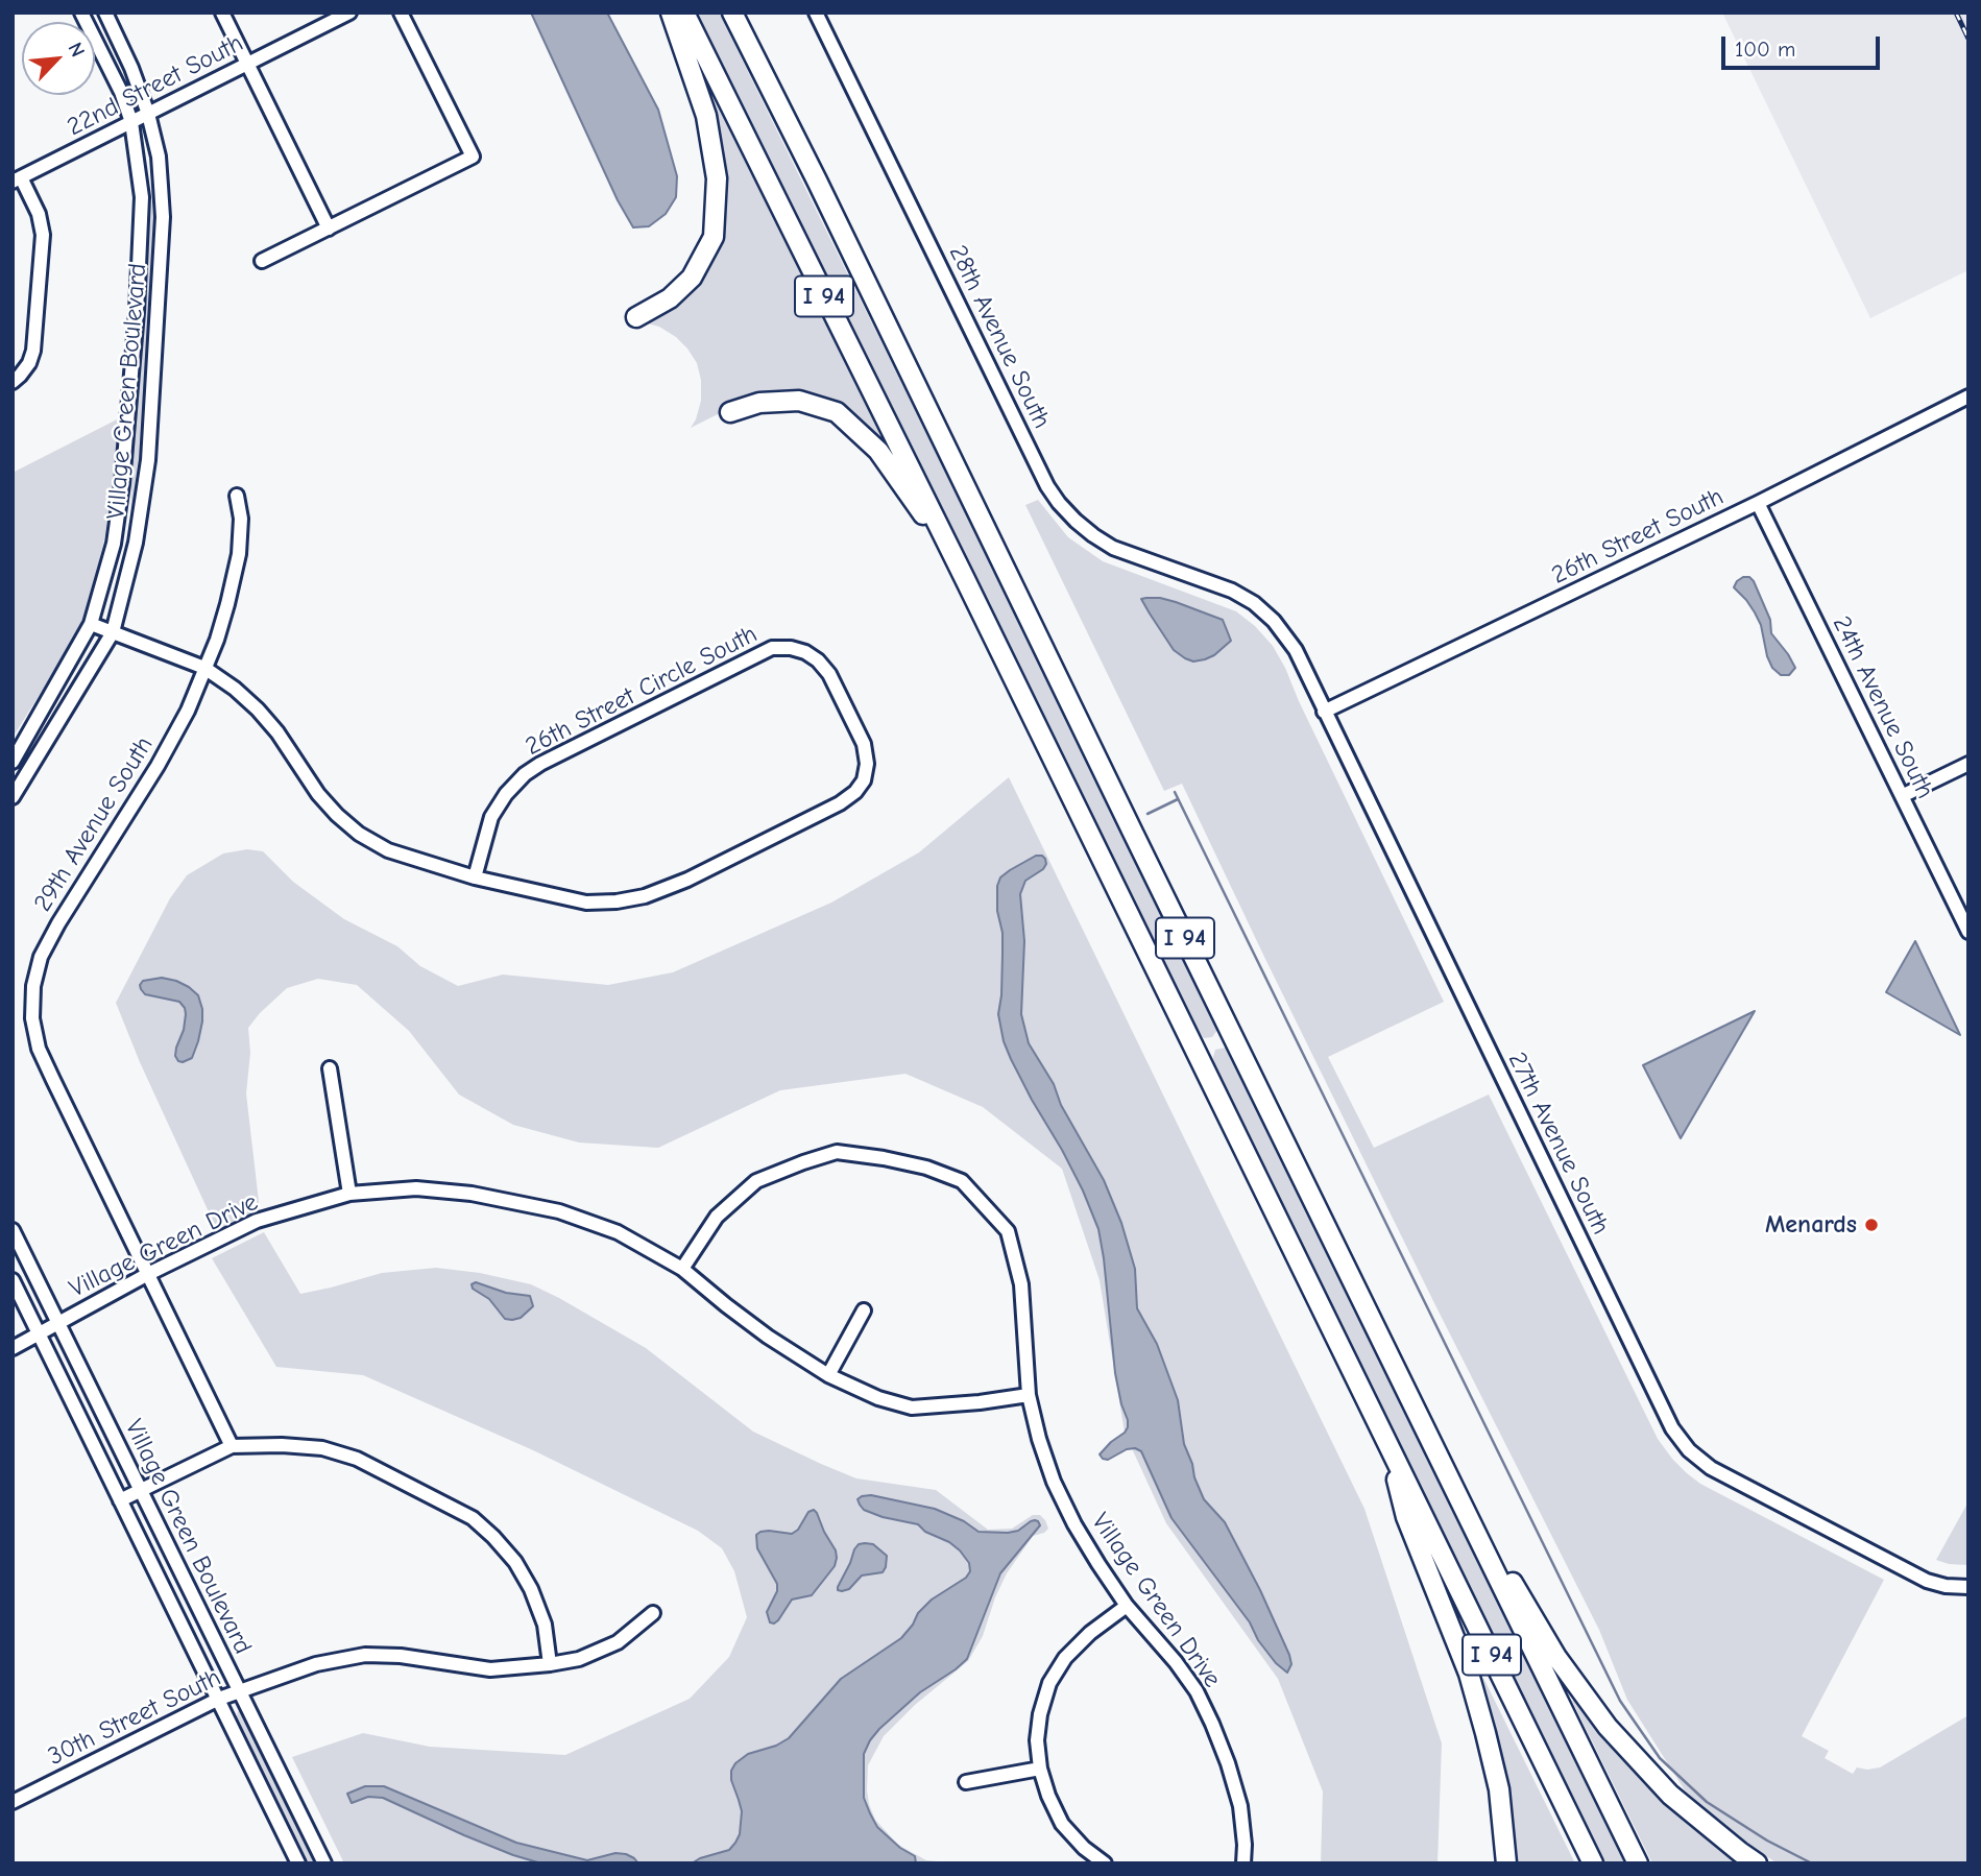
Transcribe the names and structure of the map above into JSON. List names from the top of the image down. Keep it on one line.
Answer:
{"streets":{"highway":["I 94"],"street":["22nd Street South","28th Avenue South","Village Green Boulevard","26th Street South","26th Street Circle South","24th Avenue South","29th Avenue South","27th Avenue South","Village Green Drive","30th Street South"]},"crossings":[["22nd Street South","Village Green Boulevard"],["28th Avenue South","27th Avenue South"],["Village Green Boulevard","26th Street Circle South"],["Village Green Boulevard","Village Green Drive"],["Village Green Boulevard","30th Street South"],["26th Street South","24th Avenue South"],["26th Street South","27th Avenue South"],["26th Street Circle South","29th Avenue South"],["29th Avenue South","Village Green Drive"]],"places":["Menards"],"scale_bar":"100 m","north":"top right"}
